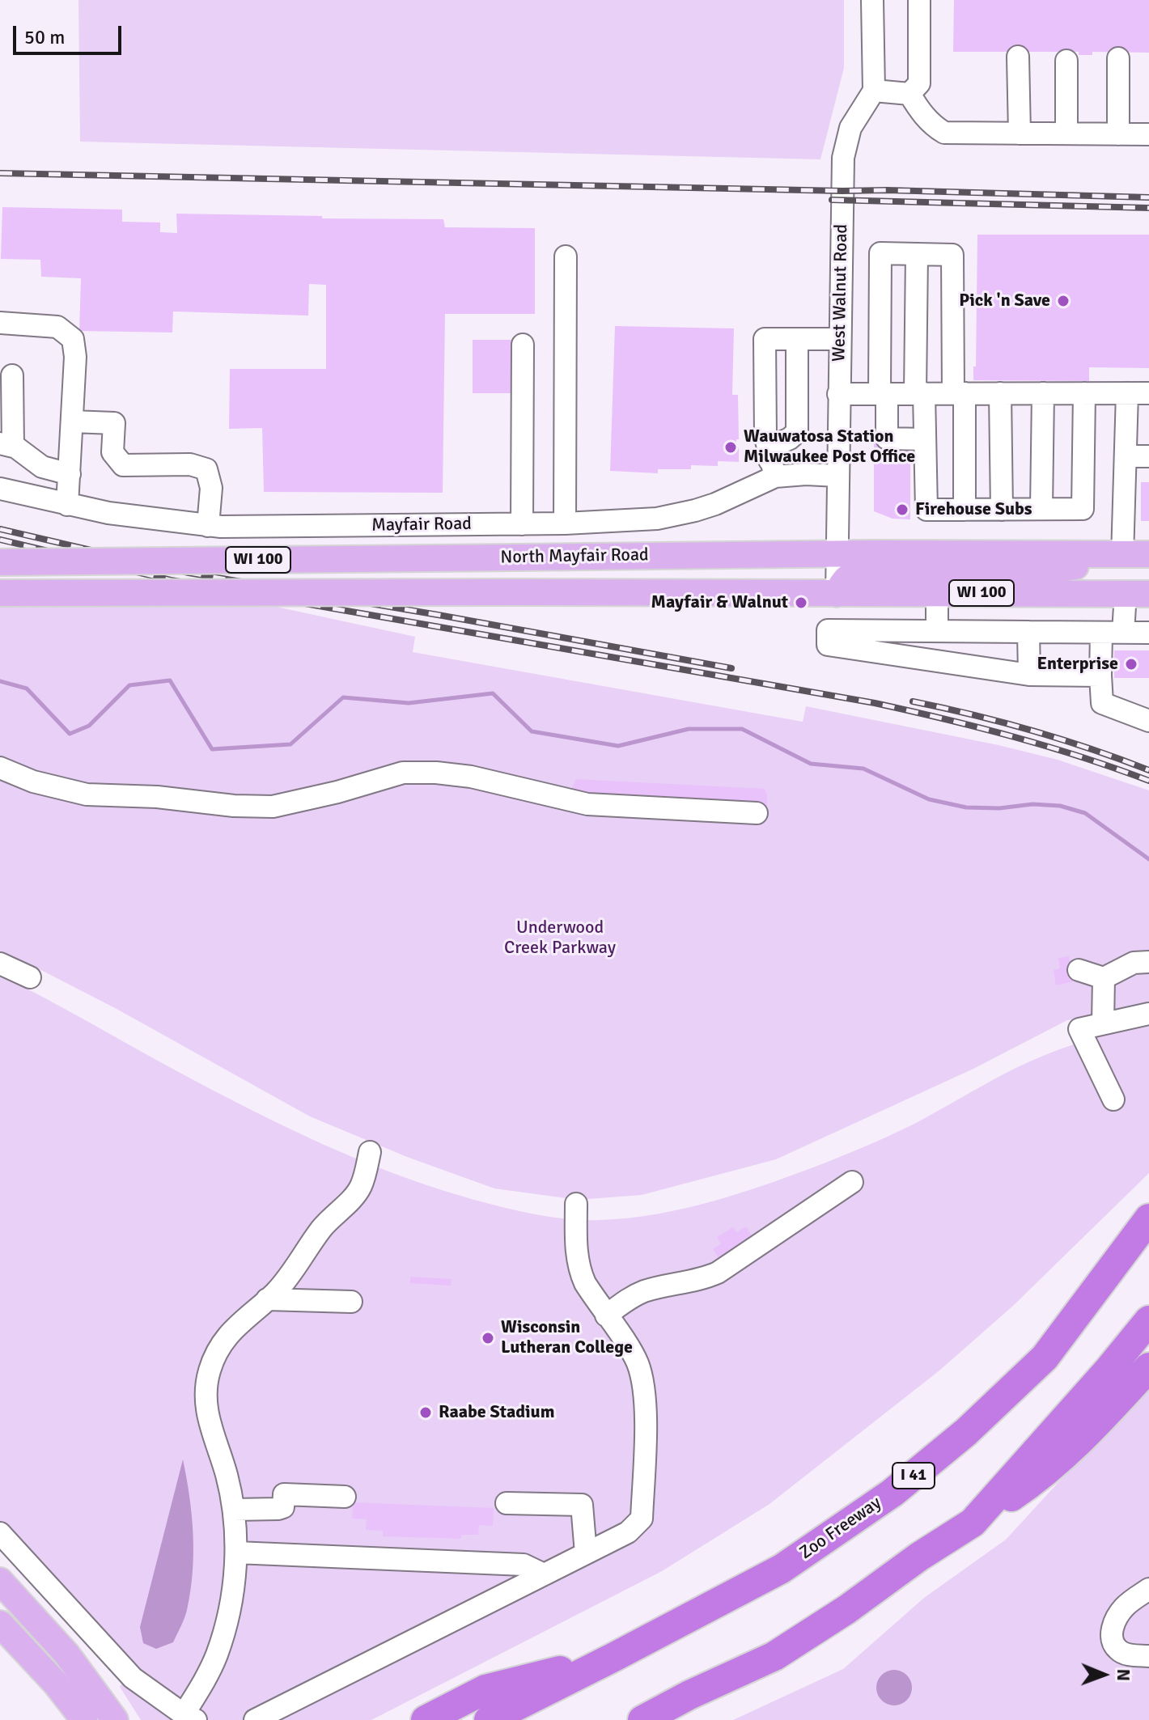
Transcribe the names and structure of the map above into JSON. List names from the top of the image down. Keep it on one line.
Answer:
{"streets":{"highway":["I 41","Zoo Freeway"],"main road":["North Mayfair Road","WI 100"],"street":["West Walnut Road","Mayfair Road"]},"crossings":[["West Walnut Road","Mayfair Road"],["West Walnut Road","North Mayfair Road"]],"parks":["Underwood Creek Parkway"],"places":["Pick 'n Save","Wauwatosa Station Milwaukee Post Office","Firehouse Subs","Mayfair & Walnut","Enterprise","Wisconsin Lutheran College","Raabe Stadium"],"scale_bar":"50 m","north":"right"}
